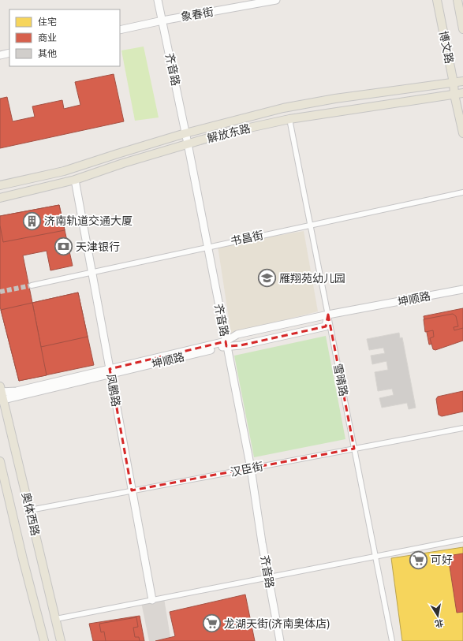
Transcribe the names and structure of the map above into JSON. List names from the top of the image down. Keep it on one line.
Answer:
{"streets":{"main road":["博文路","解放东路","奥体西路"],"street":["象春街","齐音路","书昌街","坤顺路","雪晴路","凤鹏路","汉臣街"]},"crossings":[["象春街","齐音路"],["博文路","解放东路"],["齐音路","解放东路"],["齐音路","书昌街"],["齐音路","坤顺路"],["齐音路","汉臣街"],["解放东路","雪晴路"],["解放东路","凤鹏路"],["书昌街","雪晴路"],["书昌街","凤鹏路"],["坤顺路","雪晴路"],["坤顺路","凤鹏路"],["坤顺路","奥体西路"],["雪晴路","汉臣街"],["凤鹏路","汉臣街"],["汉臣街","奥体西路"]],"places":{"building":["济南轨道交通大厦"],"bank":["天津银行"],"school or university":["雁翔苑幼儿园"],"supermarket":["可好","龙湖天街(济南奥体店)"]},"legend":["住宅","商业","其他"],"north":"bottom"}
